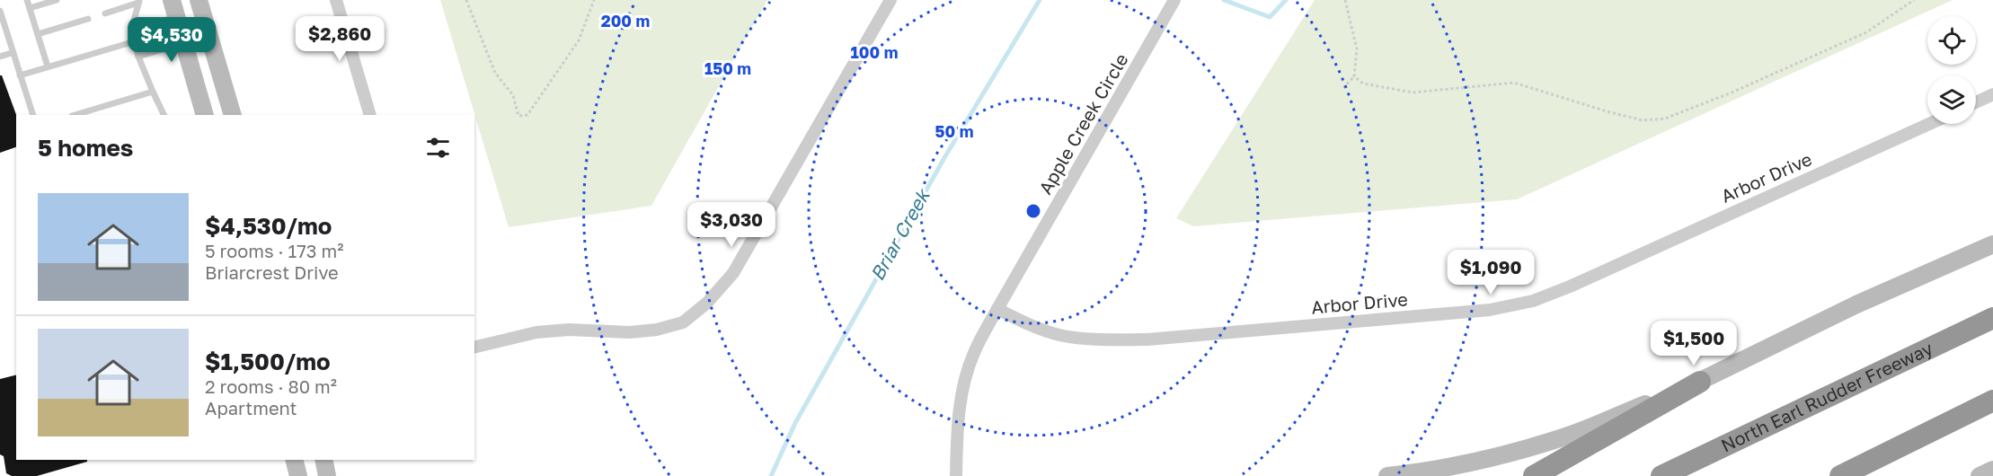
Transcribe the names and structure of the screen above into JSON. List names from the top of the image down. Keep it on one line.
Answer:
{"streets":{"highway":["North Earl Rudder Freeway"],"street":["Apple Creek Circle","Arbor Drive"]},"crossings":[["Apple Creek Circle","Arbor Drive"]],"water":["Briar Creek"],"page":{"price":["$2,860","$4,530","$3,030","$1,090","$1,500"],"heading":"5 homes","list":[{"name":"$4,530/mo","note":"5 rooms · 173 m² · Briarcrest Drive"},{"name":"$1,500/mo","note":"2 rooms · 80 m² · Apartment"}]},"rings":["200 m","100 m","150 m","50 m"]}
